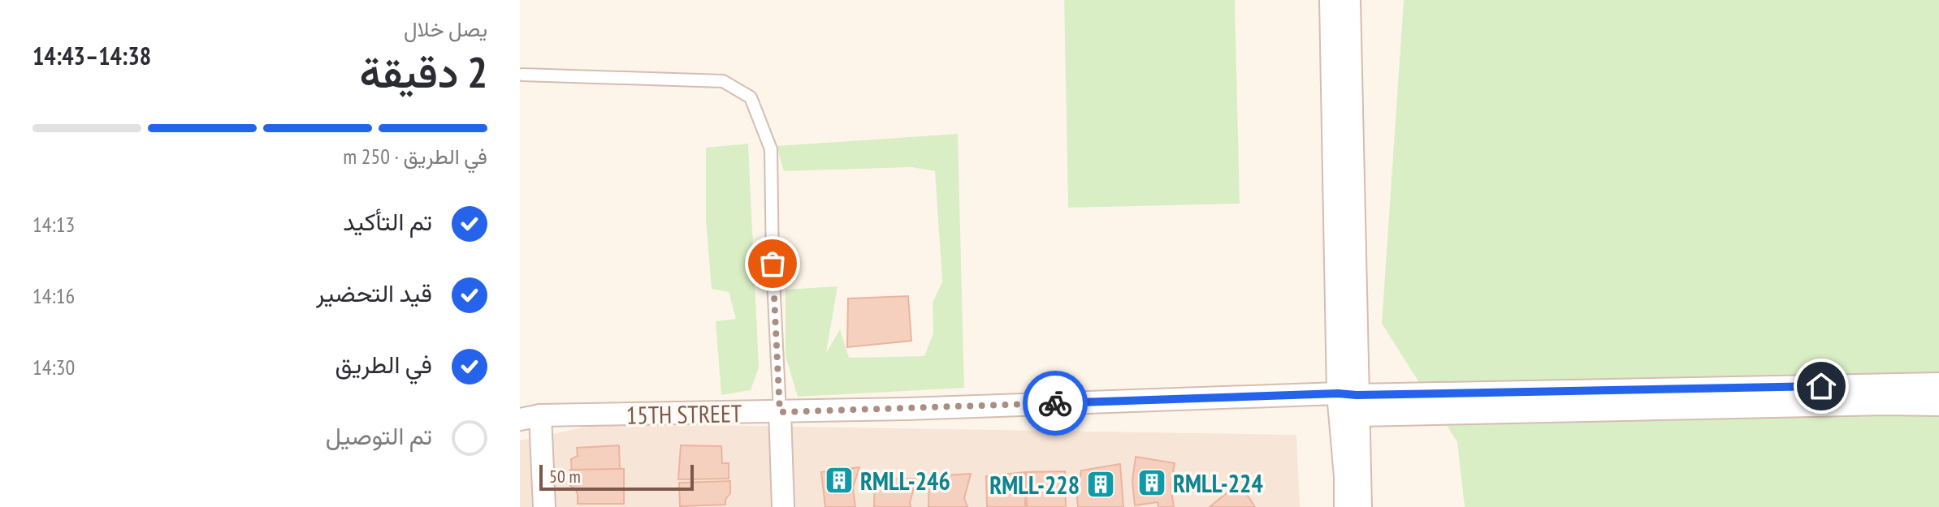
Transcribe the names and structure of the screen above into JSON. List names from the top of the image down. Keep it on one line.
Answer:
{"streets":{"street":["15TH STREET"]},"places":{"building":["RMLL-246","RMLL-224","RMLL-228"]},"scale_bar":"50 m","page":{"heading":["2 دقيقة","يصل خلال","14:38–14:43"],"bar":"في الطريق · 250 m","list":[["تم التأكيد","14:13"],["قيد التحضير","14:16"],["في الطريق","14:30"],"تم التوصيل"],"scale":"50 m"}}
